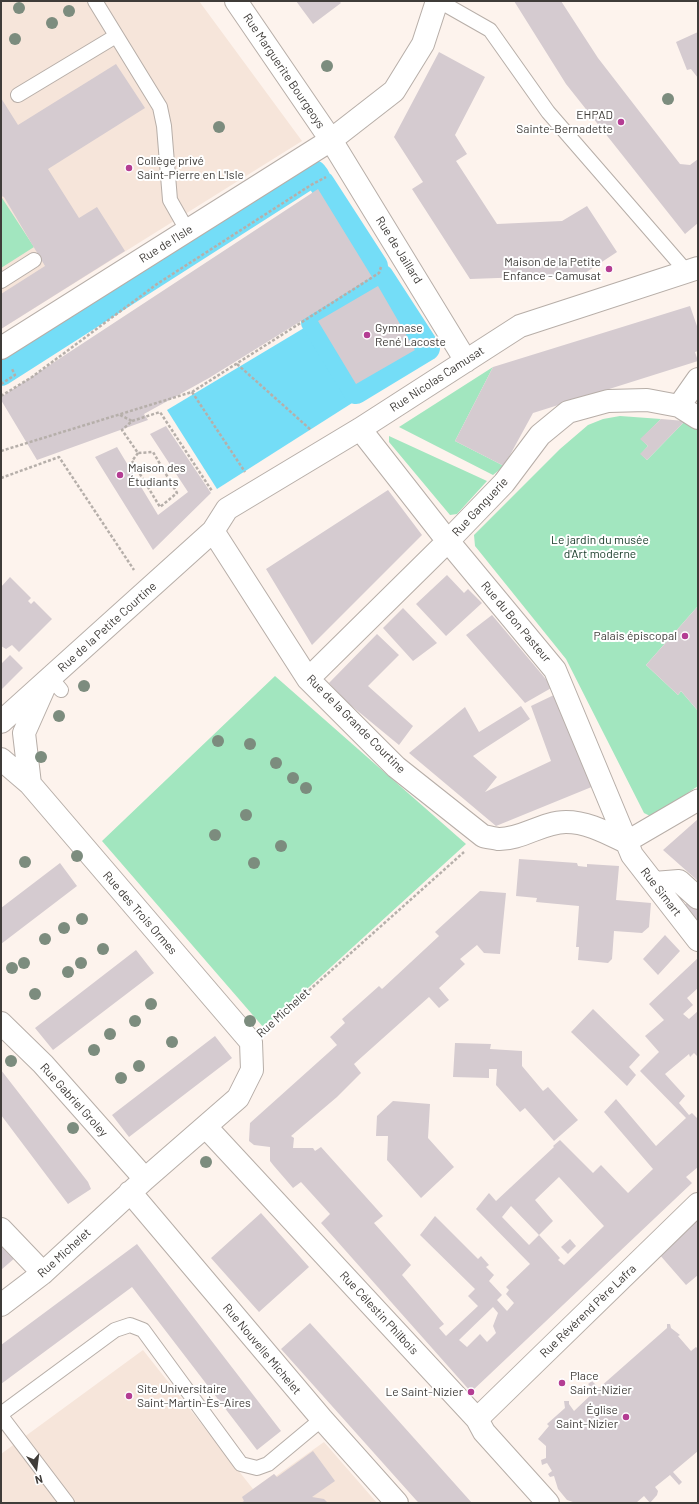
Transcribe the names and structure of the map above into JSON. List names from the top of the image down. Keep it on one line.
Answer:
{"streets":{"street":["Rue Marguerite Bourgeoys","Rue de l'Isle","Rue de Jaillard","Rue Nicolas Camusat","Rue Ganguerie","Rue du Bon Pasteur","Rue de la Petite Courtine","Rue de la Grande Courtine","Rue Simart","Rue des Trois Ormes","Rue Michelet","Rue Gabriel Groley","Rue Révérend Père Lafra","Rue Célestin Philbois","Rue Nouvelle Michelet"]},"crossings":[["Rue Marguerite Bourgeoys","Rue de l'Isle"],["Rue Marguerite Bourgeoys","Rue de Jaillard"],["Rue de l'Isle","Rue de Jaillard"],["Rue de Jaillard","Rue Nicolas Camusat"],["Rue Nicolas Camusat","Rue du Bon Pasteur"],["Rue Nicolas Camusat","Rue de la Petite Courtine"],["Rue Nicolas Camusat","Rue de la Grande Courtine"],["Rue Ganguerie","Rue du Bon Pasteur"],["Rue Ganguerie","Rue de la Grande Courtine"],["Rue du Bon Pasteur","Rue Simart"],["Rue de la Petite Courtine","Rue de la Grande Courtine"],["Rue de la Grande Courtine","Rue Michelet"],["Rue des Trois Ormes","Rue Michelet"],["Rue Michelet","Rue Gabriel Groley"],["Rue Michelet","Rue Célestin Philbois"],["Rue Michelet","Rue Nouvelle Michelet"],["Rue Gabriel Groley","Rue Nouvelle Michelet"],["Rue Révérend Père Lafra","Rue Célestin Philbois"]],"parks":["Le jardin du musée d'Art moderne"],"places":["EHPAD Sainte-Bernadette","Collège privé Saint-Pierre en L'Isle","Maison de la Petite Enfance - Camusat","Gymnase René Lacoste","Maison des Étudiants","Palais épiscopal","Place Saint-Nizier","Le Saint-Nizier","Site Universitaire Saint-Martin-Ès-Aires","Église Saint-Nizier"],"north":"bottom"}
